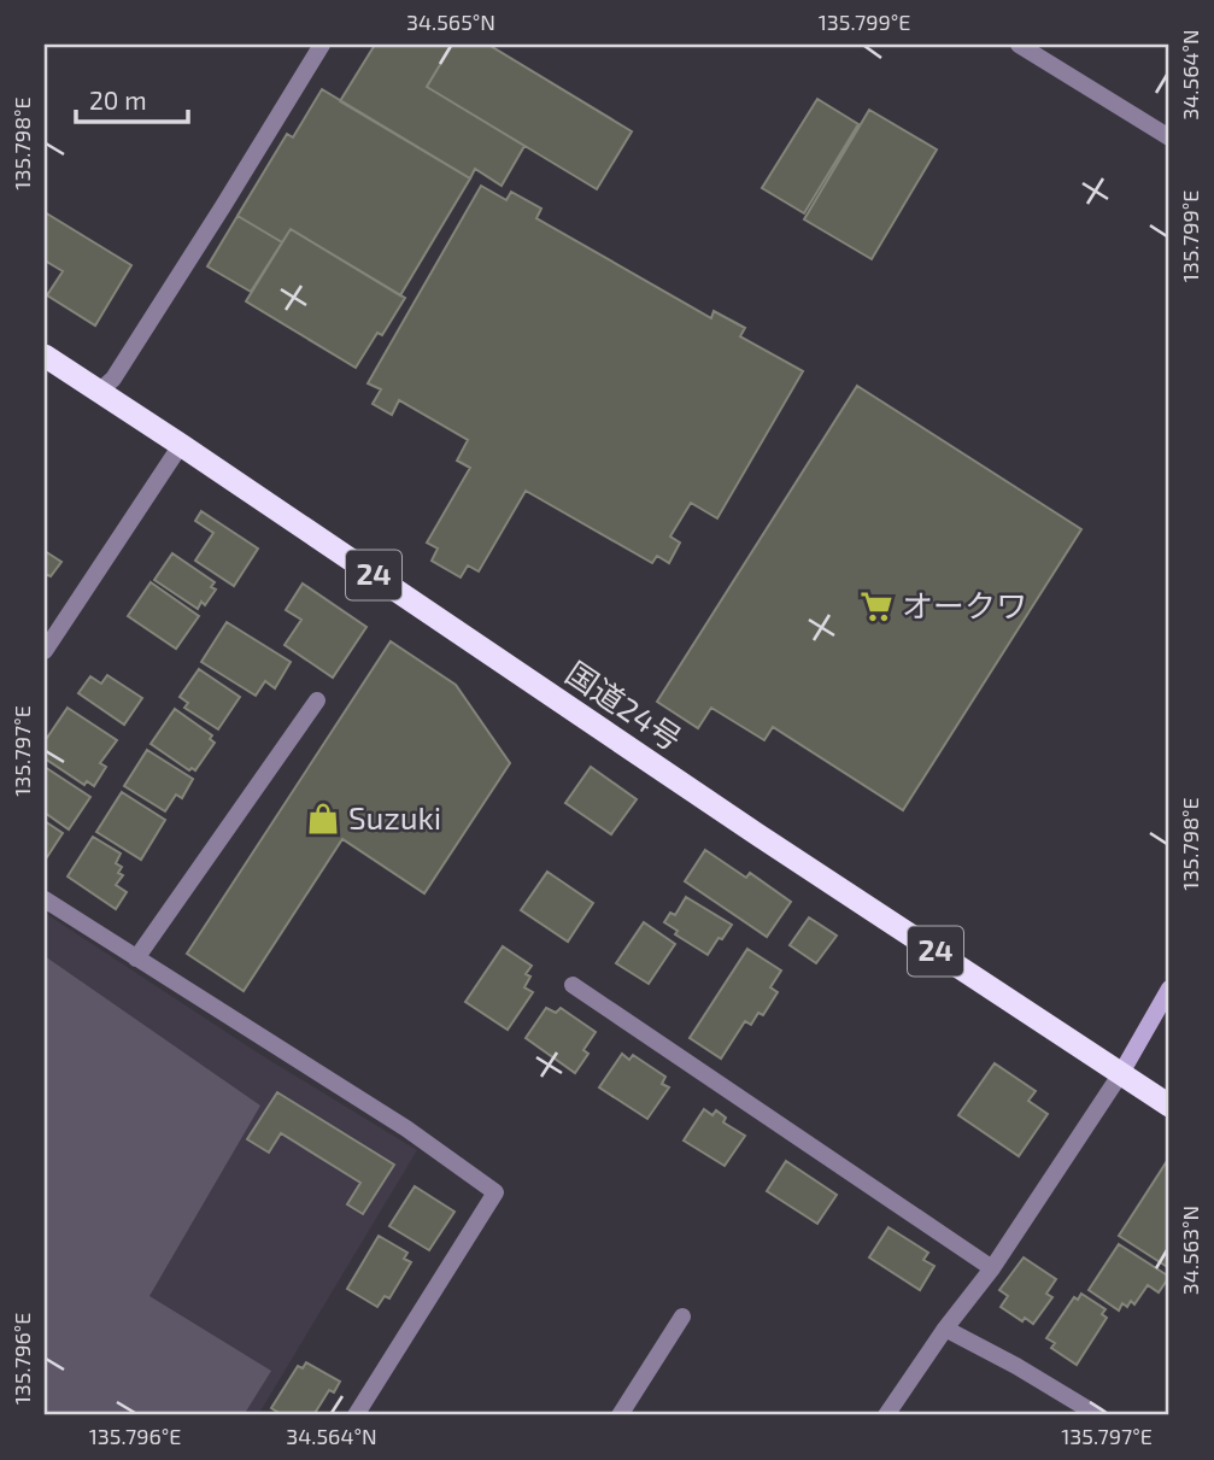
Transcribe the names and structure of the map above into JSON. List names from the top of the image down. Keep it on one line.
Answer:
{"streets":{"highway":["24","国道24号"]},"places":{"supermarket":["オークワ"],"shop":["Suzuki"]},"scale_bar":"20 m","coordinates":["34.565°N","135.799°E","34.564°N","135.798°E","135.797°E","34.563°N","135.796°E"]}
